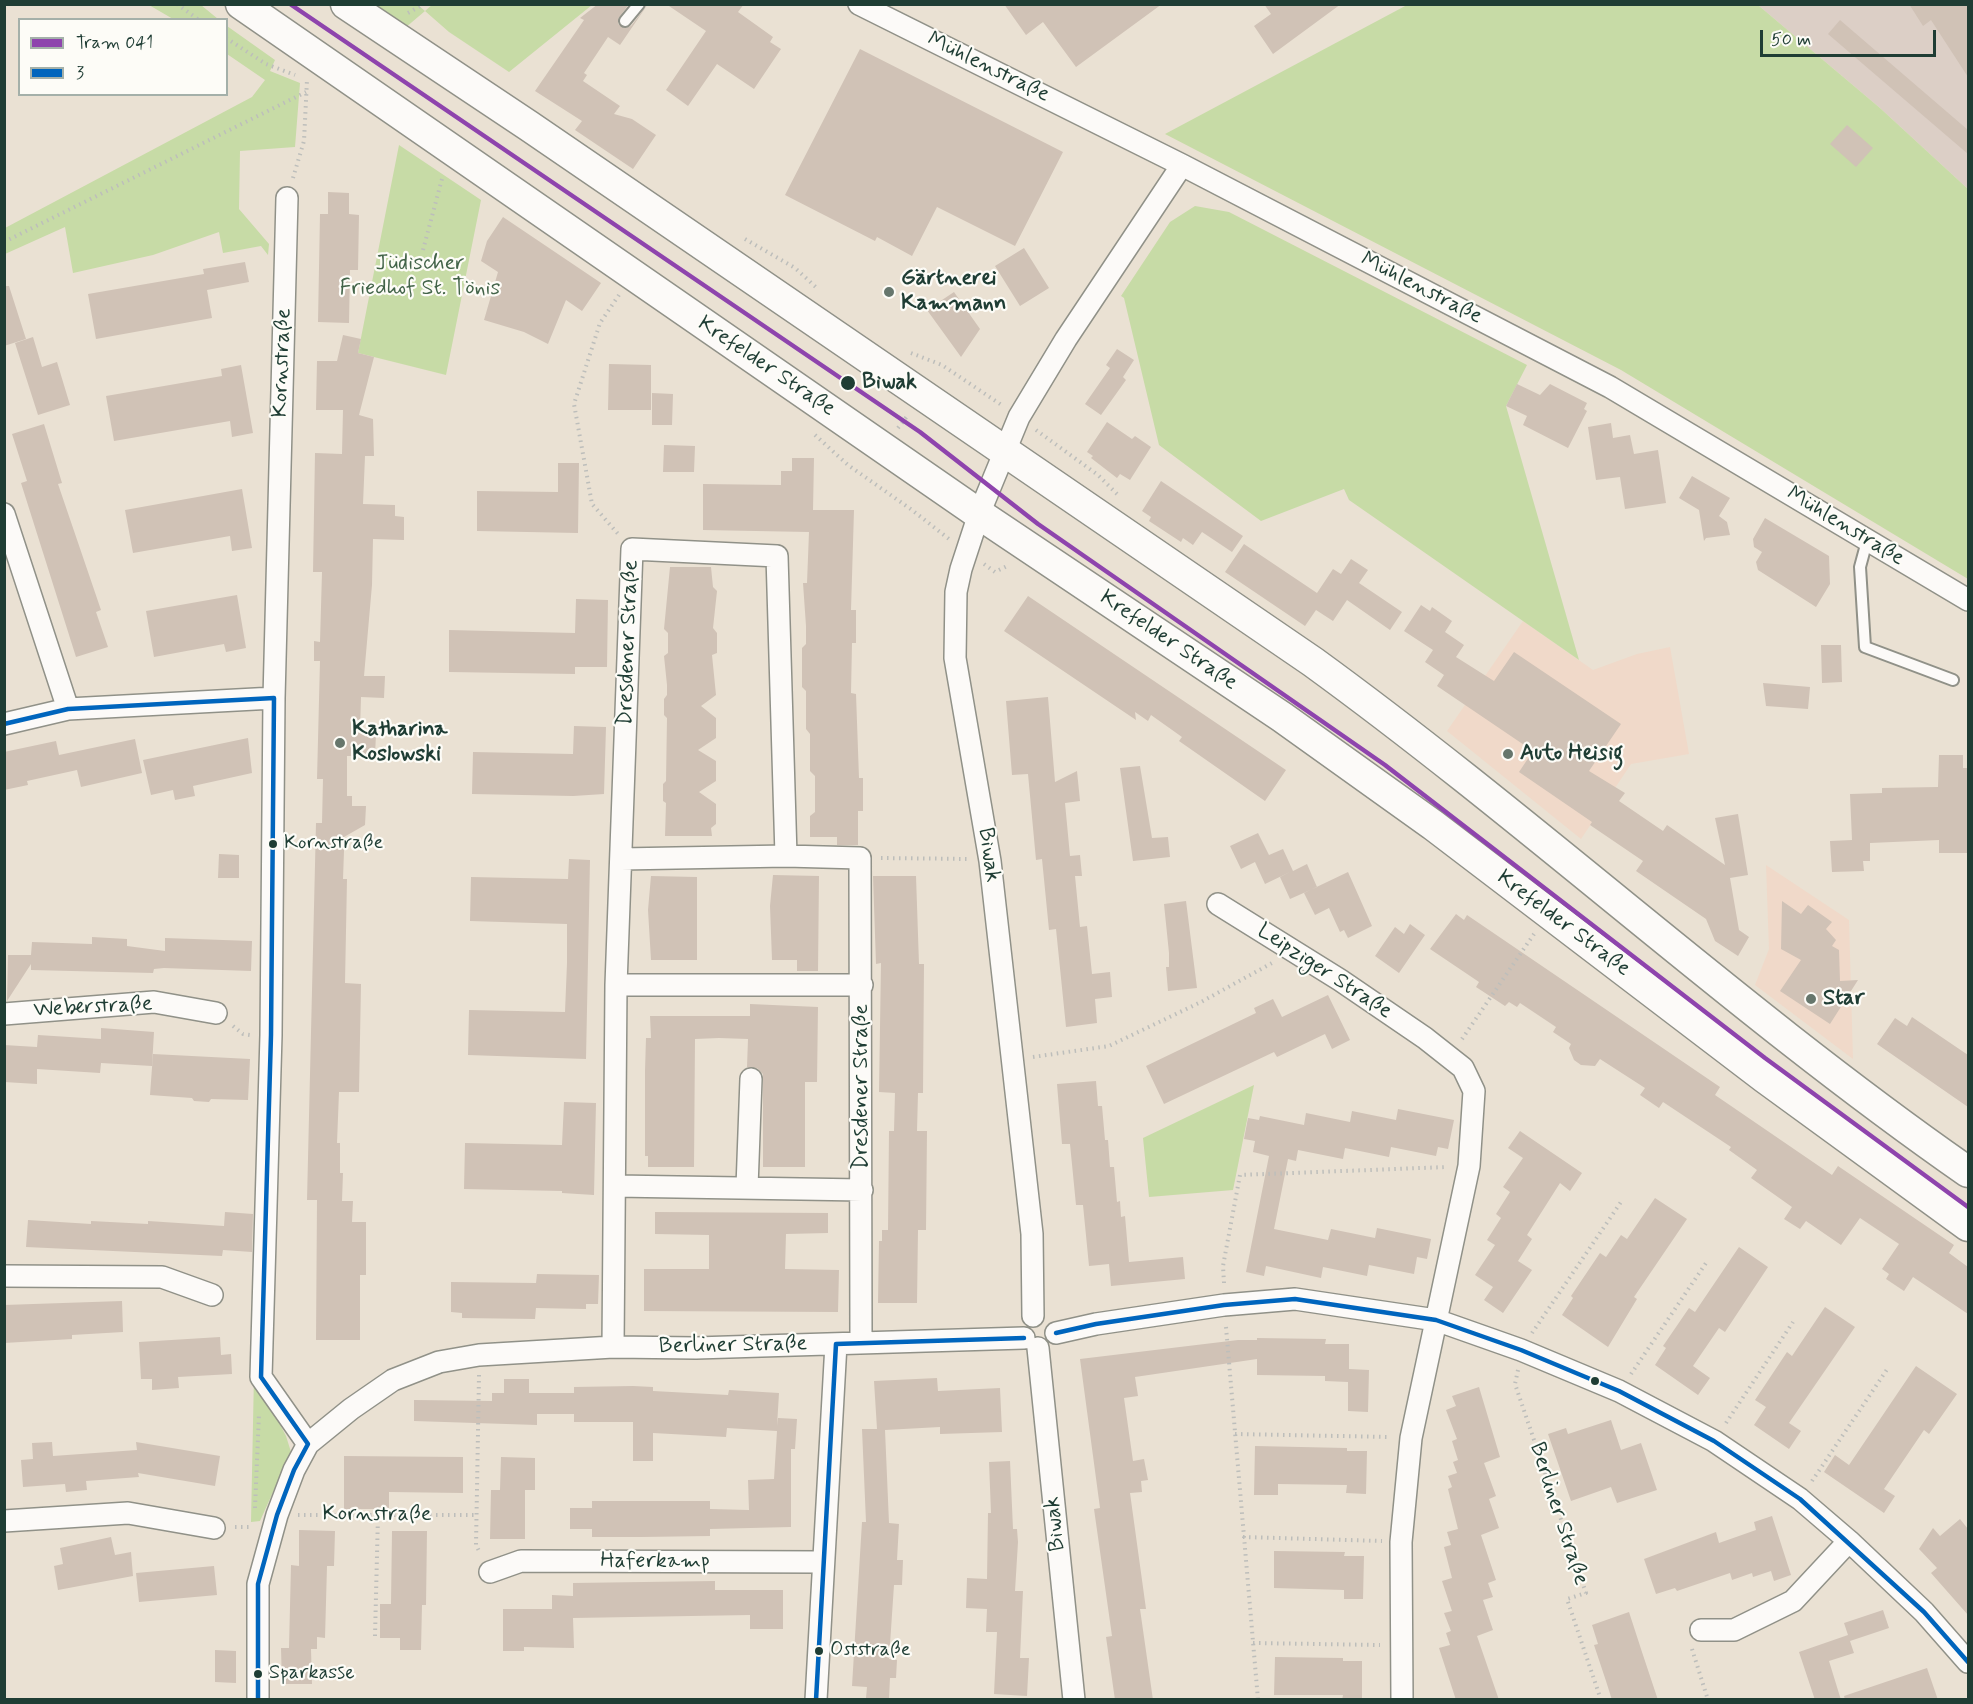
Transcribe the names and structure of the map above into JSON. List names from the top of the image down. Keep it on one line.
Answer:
{"streets":{"main road":["Krefelder Straße"],"street":["Mühlenstraße","Kornstraße","Dresdener Straße","Biwak","Leipziger Straße","Weberstraße","Berliner Straße","Haferkamp"]},"crossings":[["Mühlenstraße","Biwak"],["Krefelder Straße","Biwak"],["Dresdener Straße","Berliner Straße"],["Biwak","Berliner Straße"]],"parks":["Jüdischer Friedhof St. Tönis"],"places":["Gärtnerei Kammann","Biwak","Katharina Koslowski","Auto Heisig","Kornstraße","Star","Oststraße","Sparkasse"],"lines":["tram line 041","transit line 3"],"legend":["Tram 041","3"],"scale_bar":"50 m"}
